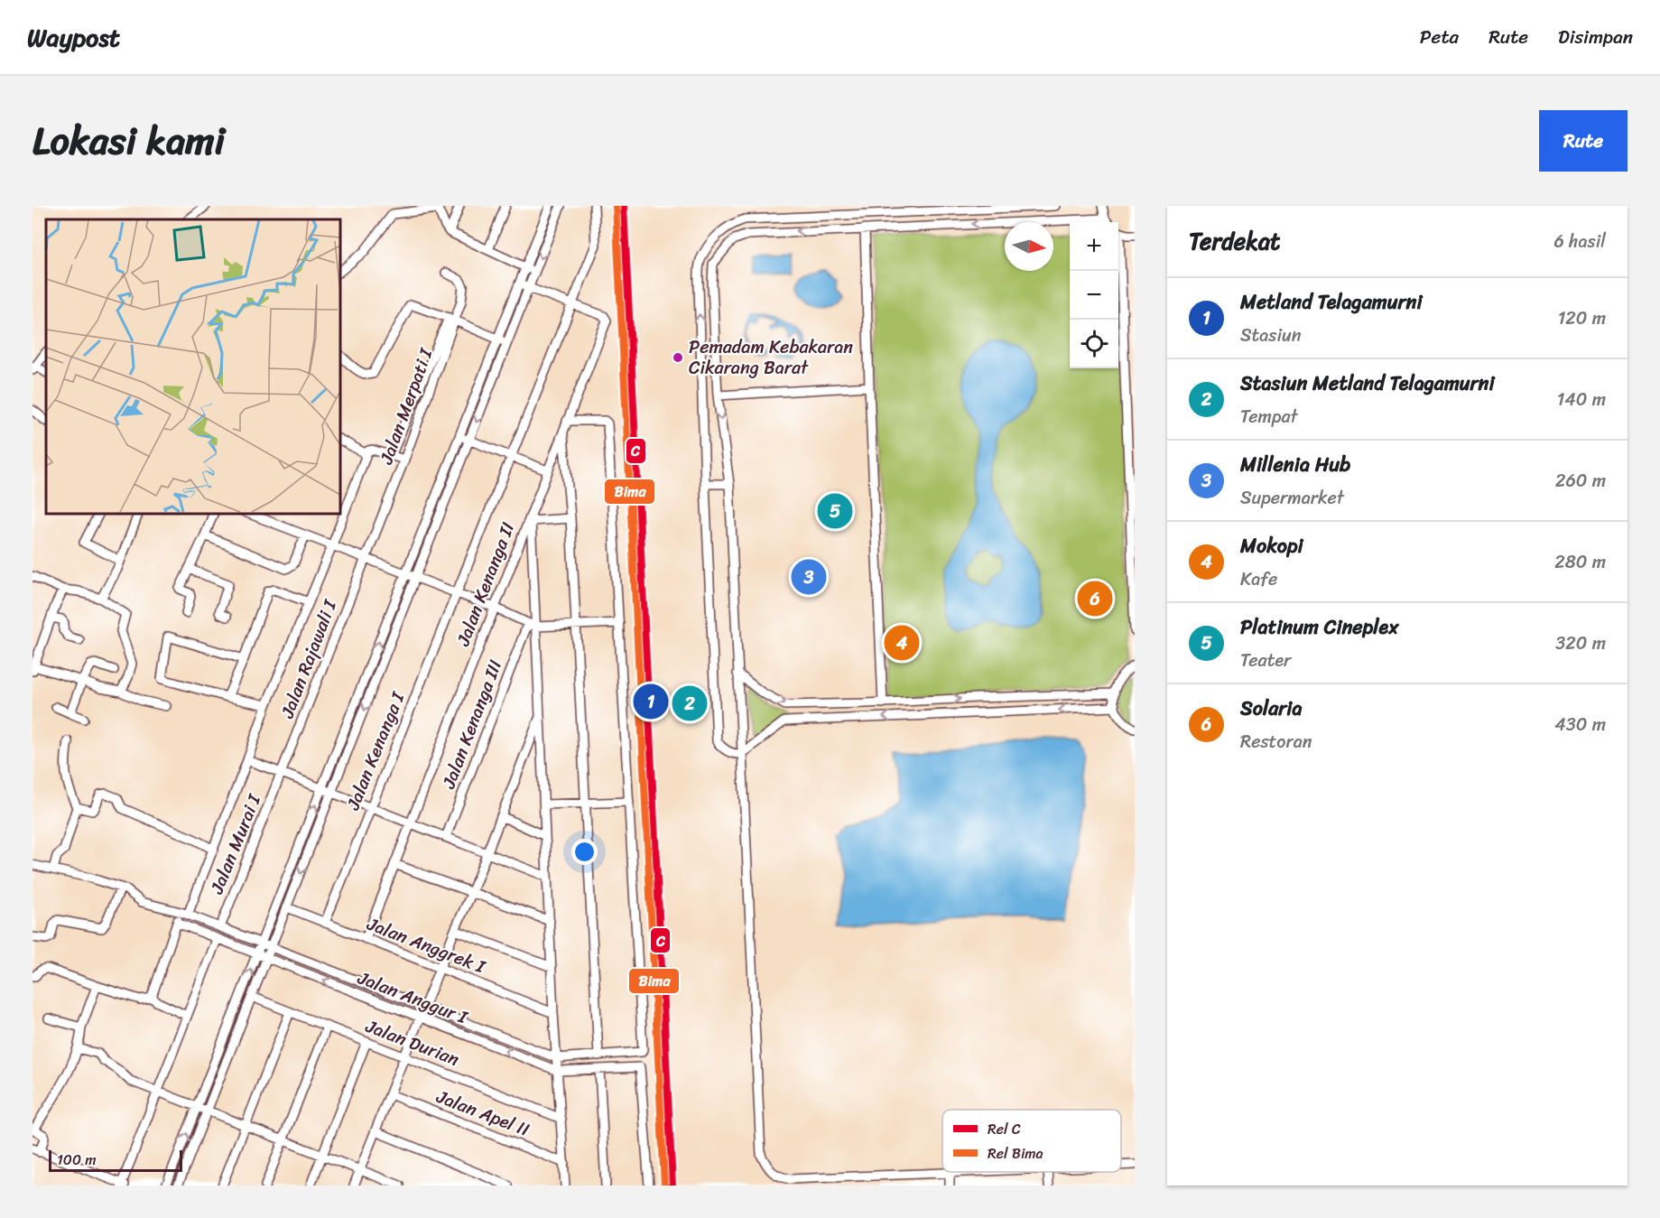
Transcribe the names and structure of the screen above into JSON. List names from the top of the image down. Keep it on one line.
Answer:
{"streets":{"street":["Jalan Merpati I","Jalan Kenanga II","Jalan Rajawali I","Jalan Kenanga III","Jalan Kenanga I","Jalan Murai I","Jalan Anggrek I","Jalan Anggur I","Jalan Durian","Jalan Apel II"]},"crossings":[["Jalan Merpati I","Jalan Rajawali I"],["Jalan Kenanga II","Jalan Kenanga I"],["Jalan Kenanga II","Jalan Anggrek I"],["Jalan Rajawali I","Jalan Murai I"],["Jalan Kenanga I","Jalan Anggrek I"]],"places":["Pemadam Kebakaran Cikarang Barat"],"lines":["rail line C","rail line Bima"],"legend":["Rel C","Rel Bima"],"scale_bar":"100 m","north":"right","page":{"header":"Waypost","nav":["Peta","Rute","Disimpan"],"title":"Lokasi kami","buttons":"Rute","heading":["Terdekat","6 hasil"],"map_buttons":["+","−"],"list":[{"mark":"1","name":"Metland Telagamurni","note":"Stasiun","value":"120 m"},{"mark":"2","name":"Stasiun Metland Telagamurni","note":"Tempat","value":"140 m"},{"mark":"3","name":"Millenia Hub","note":"Supermarket","value":"260 m"},{"mark":"4","name":"Mokopi","note":"Kafe","value":"280 m"},{"mark":"5","name":"Platinum Cineplex","note":"Teater","value":"320 m"},{"mark":"6","name":"Solaria","note":"Restoran","value":"430 m"}],"pins":["5","3","6","4","1","2"],"scale":"100 m"}}
